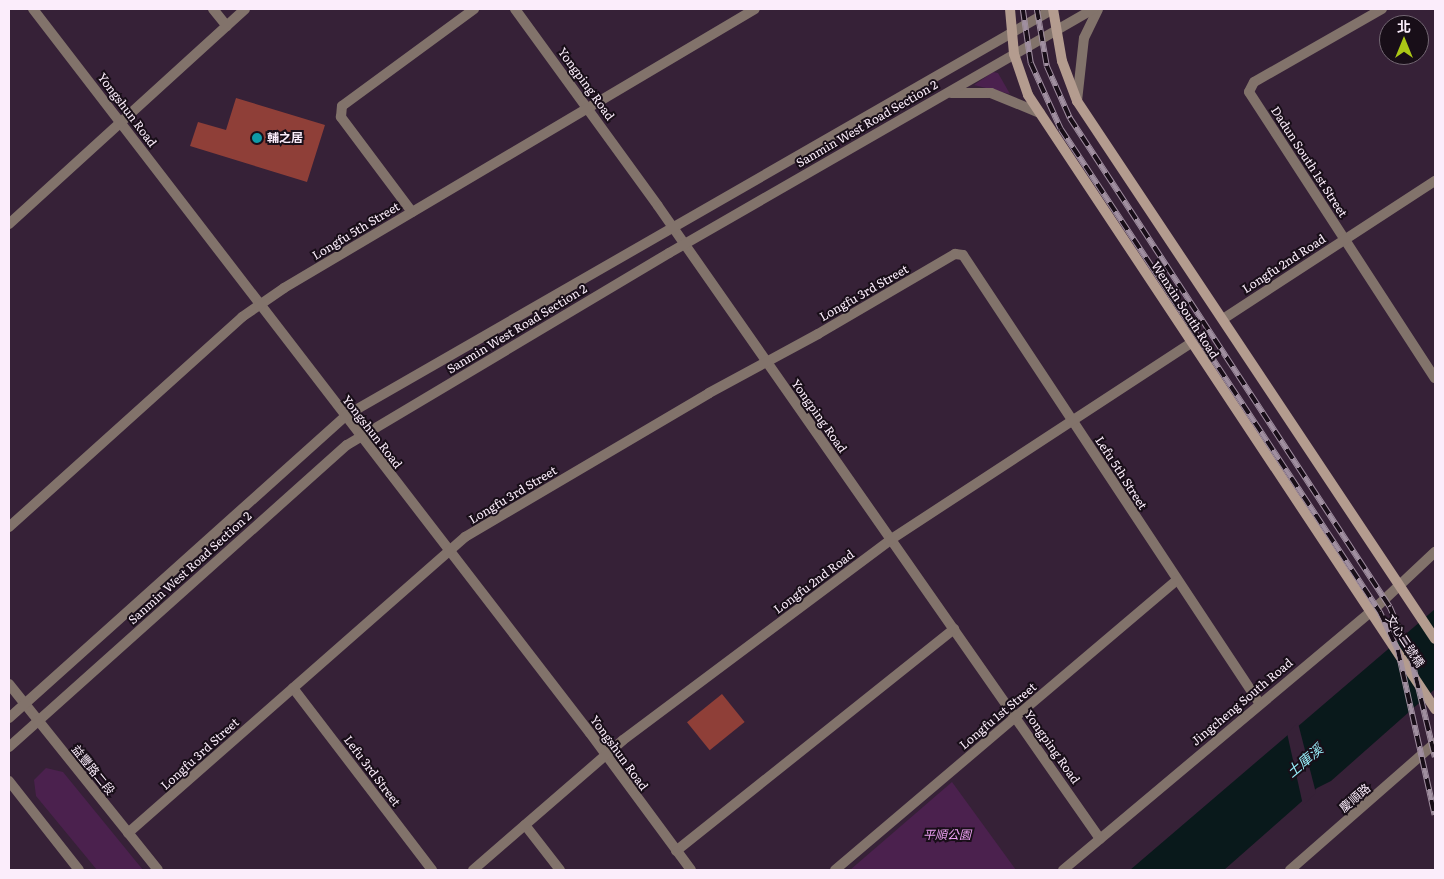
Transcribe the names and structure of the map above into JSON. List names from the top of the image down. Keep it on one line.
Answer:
{"streets":{"main road":["Wenxin South Road","文心二號橋"],"street":["Yongping Road","Yongshun Road","Sanmin West Road Section 2","Dadun South 1st Street","Longfu 5th Street","Longfu 2nd Road","Longfu 3rd Street","Lefu 5th Street","Jingcheng South Road","Longfu 1st Street","益豐路二段","Lefu 3rd Street","慶順路"]},"crossings":[["Yongping Road","Sanmin West Road Section 2"],["Yongping Road","Longfu 5th Street"],["Yongping Road","Longfu 2nd Road"],["Yongping Road","Longfu 3rd Street"],["Yongping Road","Jingcheng South Road"],["Yongping Road","Longfu 1st Street"],["Yongshun Road","Sanmin West Road Section 2"],["Yongshun Road","Longfu 5th Street"],["Yongshun Road","Longfu 2nd Road"],["Yongshun Road","Longfu 3rd Street"],["Sanmin West Road Section 2","Wenxin South Road"],["Sanmin West Road Section 2","益豐路二段"],["Dadun South 1st Street","Longfu 2nd Road"],["Longfu 2nd Road","Wenxin South Road"],["Longfu 2nd Road","Lefu 5th Street"],["Longfu 3rd Street","Lefu 5th Street"],["Longfu 3rd Street","益豐路二段"],["Longfu 3rd Street","Lefu 3rd Street"],["Wenxin South Road","文心二號橋"],["Wenxin South Road","Jingcheng South Road"],["Lefu 5th Street","Jingcheng South Road"],["Lefu 5th Street","Longfu 1st Street"],["文心二號橋","Jingcheng South Road"]],"water":["土庫溪"],"parks":["平順公園"],"places":["輔之居"],"north":"top"}
